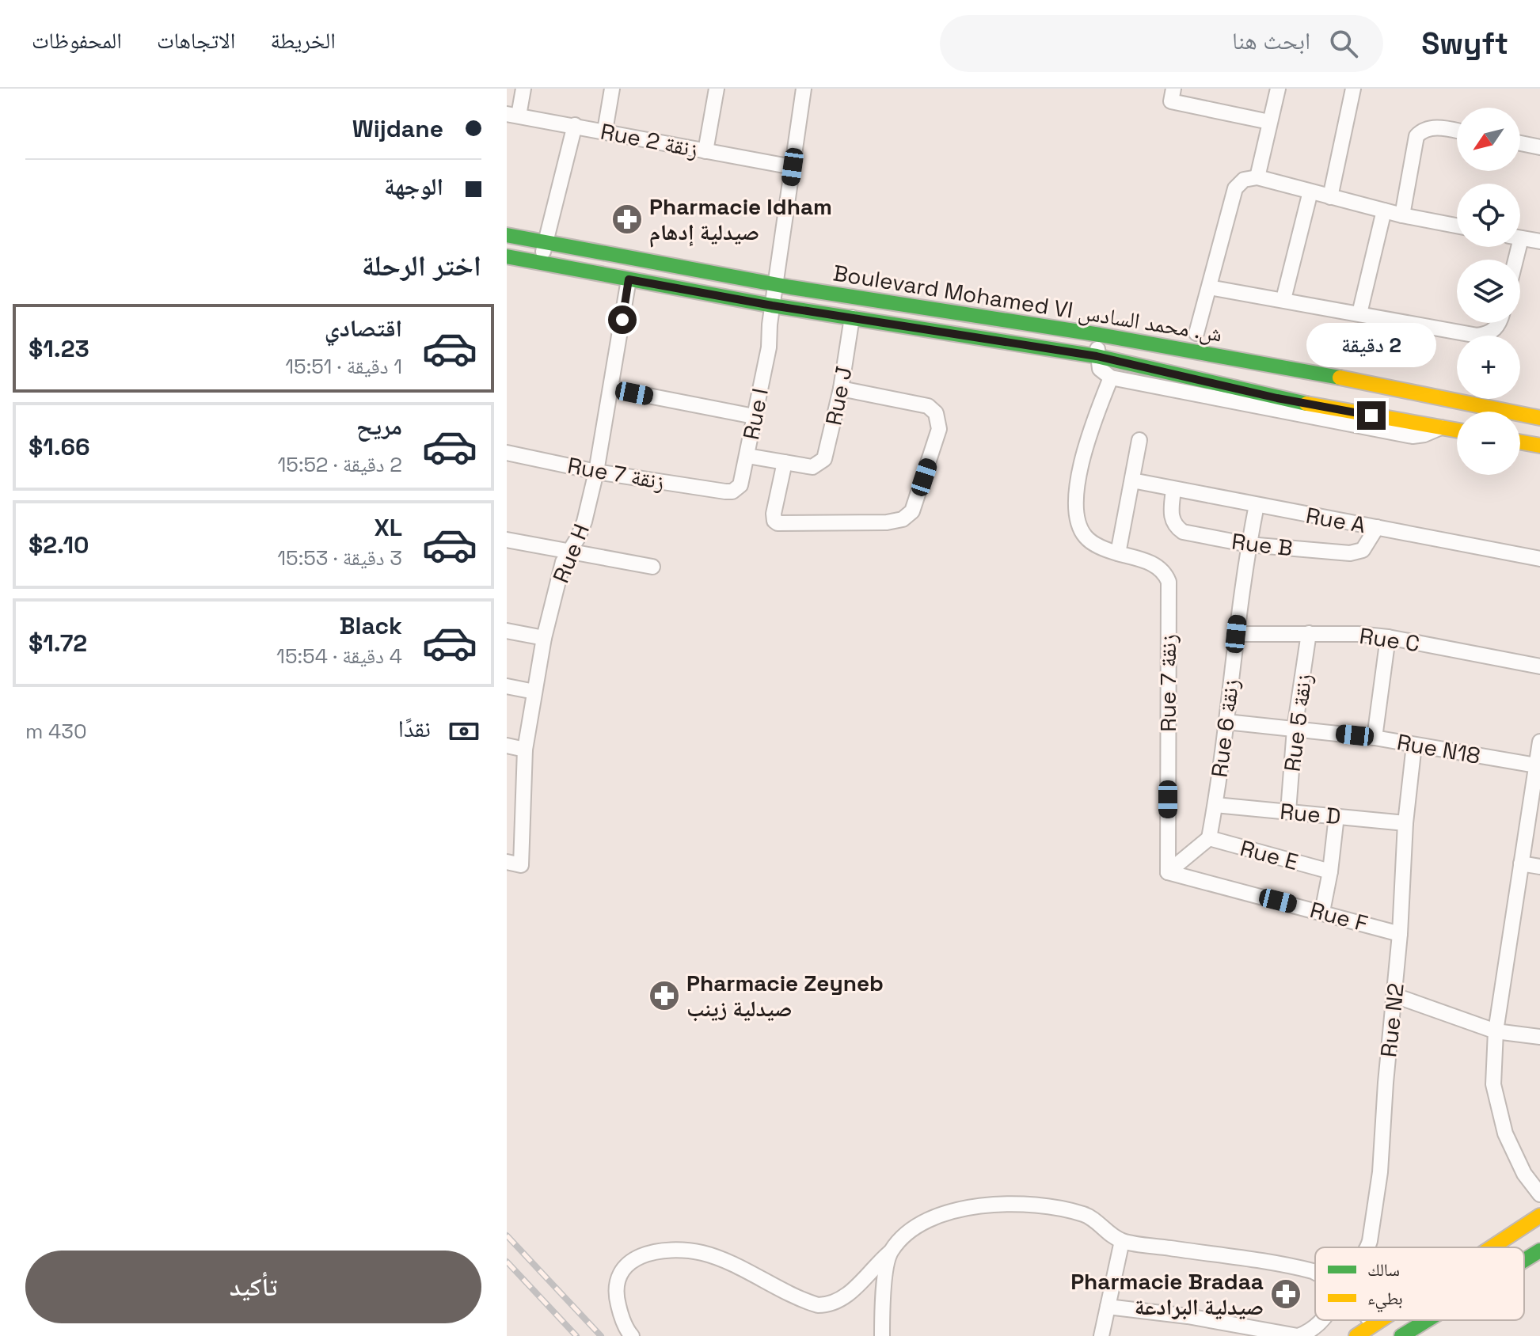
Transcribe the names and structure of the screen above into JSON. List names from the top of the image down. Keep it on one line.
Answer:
{"streets":{"main road":["Boulevard Mohamed VI ش. محمد السادس"],"street":["Rue 2 زنقة","Rue J","Rue I","Rue 7 زنقة","Rue A","Rue B","Rue H","Rue C","Rue 5 زنقة","Rue 6 زنقة","Rue N18","Rue D","Rue E","Rue F","Rue N2"]},"crossings":[["Rue 2 زنقة","Rue I"],["Boulevard Mohamed VI ش. محمد السادس","Rue J"],["Boulevard Mohamed VI ش. محمد السادس","Rue I"],["Boulevard Mohamed VI ش. محمد السادس","Rue H"],["Rue I","Rue 7 زنقة"],["Rue 7 زنقة","Rue H"],["Rue 7 زنقة","Rue F"],["Rue A","Rue B"],["Rue A","Rue 6 زنقة"],["Rue B","Rue 6 زنقة"],["Rue C","Rue 5 زنقة"],["Rue C","Rue 6 زنقة"],["Rue 5 زنقة","Rue N18"],["Rue 5 زنقة","Rue D"],["Rue 6 زنقة","Rue N18"],["Rue 6 زنقة","Rue D"],["Rue 6 زنقة","Rue E"],["Rue N18","Rue N2"],["Rue D","Rue N2"],["Rue F","Rue N2"]],"places":{"pharmacy":["Pharmacie Idham صيدلية إدهام","Pharmacie Zeyneb صيدلية زينب","Pharmacie Bradaa صيدلية البرادعة"]},"legend":["سالك","بطيء"],"north":"bottom left","page":{"header":"Swyft","search":"ابحث هنا","nav":["الخريطة","الاتجاهات","المحفوظات"],"banner":["Wijdane","الوجهة"],"map_buttons":["+","−"],"heading":"اختر الرحلة","list":[{"name":"اقتصادي","note":"1 دقيقة · 15:51","value":"$1.23"},{"name":"مريح","note":"2 دقيقة · 15:52","value":"$1.66"},{"name":"XL","note":"3 دقيقة · 15:53","value":"$2.10"},{"name":"Black","note":"4 دقيقة · 15:54","value":"$1.72"}],"bubble":"2 دقيقة","pay":["نقدًا","430 m"],"buttons":"تأكيد"}}
